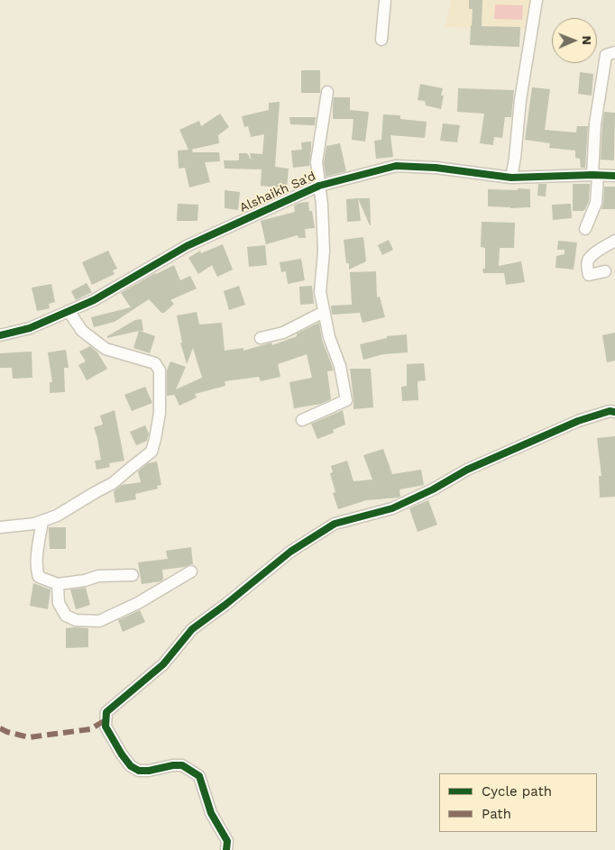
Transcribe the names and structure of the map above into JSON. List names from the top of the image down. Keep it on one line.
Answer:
{"streets":{"street":["Alshaikh Sa'd"]},"legend":["Cycle path","Path"],"north":"right"}
